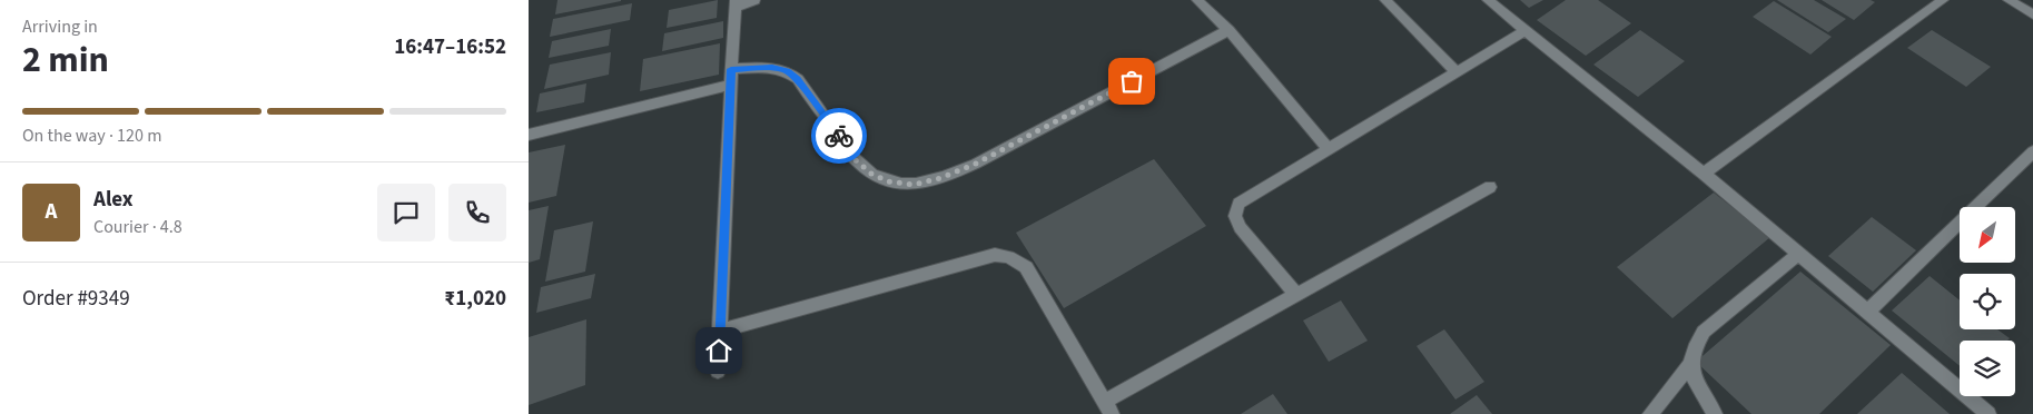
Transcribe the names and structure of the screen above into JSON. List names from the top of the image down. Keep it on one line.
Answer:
{"north":"bottom left","page":{"heading":["2 min","Arriving in","16:47–16:52"],"panel":["Alex","Courier · 4.8","Order #9349","₹1,020"],"bar":"On the way · 120 m","round":"A"}}
